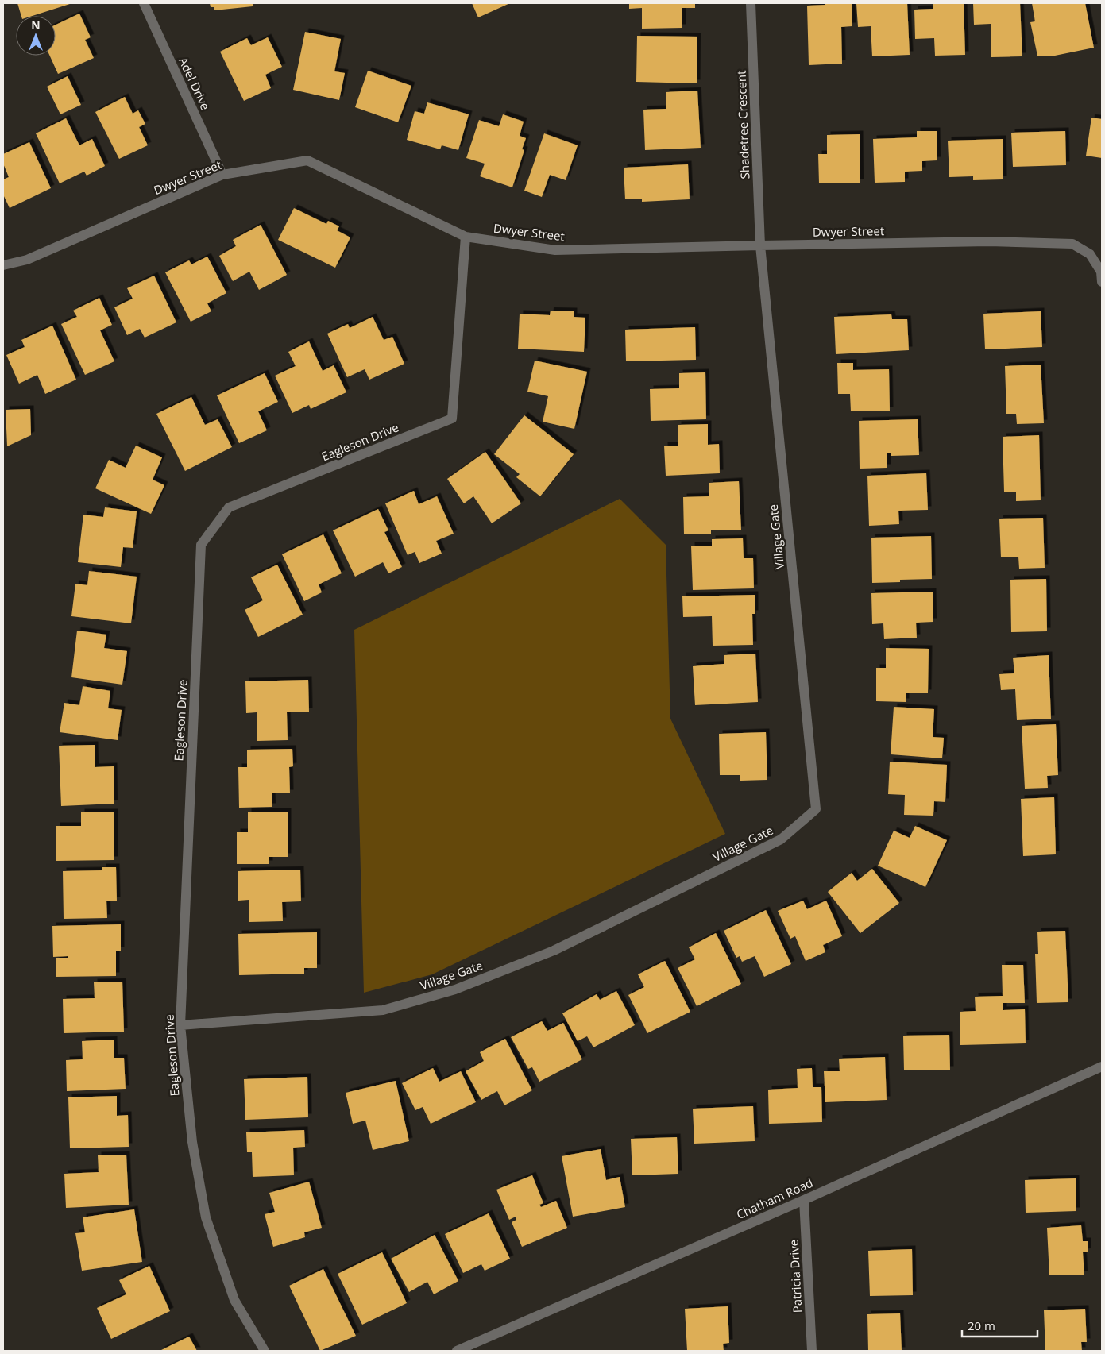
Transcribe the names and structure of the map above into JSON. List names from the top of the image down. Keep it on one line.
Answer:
{"streets":{"street":["Adel Drive","Shadetree Crescent","Dwyer Street","Eagleson Drive","Village Gate","Chatham Road","Patricia Drive"]},"crossings":[["Adel Drive","Dwyer Street"],["Shadetree Crescent","Dwyer Street"],["Shadetree Crescent","Village Gate"],["Dwyer Street","Eagleson Drive"],["Dwyer Street","Village Gate"],["Eagleson Drive","Village Gate"],["Chatham Road","Patricia Drive"]],"scale_bar":"20 m","north":"top"}
